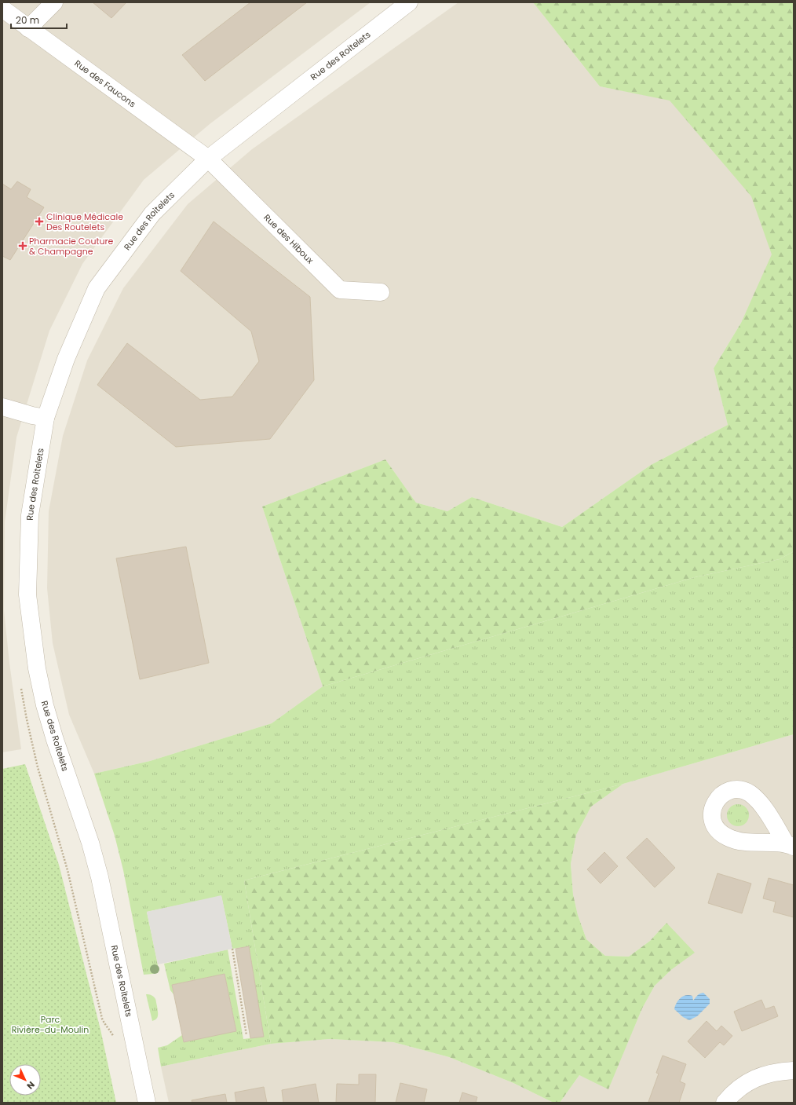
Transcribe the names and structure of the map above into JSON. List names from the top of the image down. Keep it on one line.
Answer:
{"streets":{"street":["Rue des Roitelets","Rue des Faucons","Rue des Hiboux"]},"crossings":[["Rue des Roitelets","Rue des Faucons"],["Rue des Roitelets","Rue des Hiboux"],["Rue des Faucons","Rue des Hiboux"]],"parks":["Parc Rivière-du-Moulin"],"places":{"health":["Clinique Médicale Des Routelets","Pharmacie Couture & Champagne"]},"scale_bar":"20 m","north":"bottom right"}
